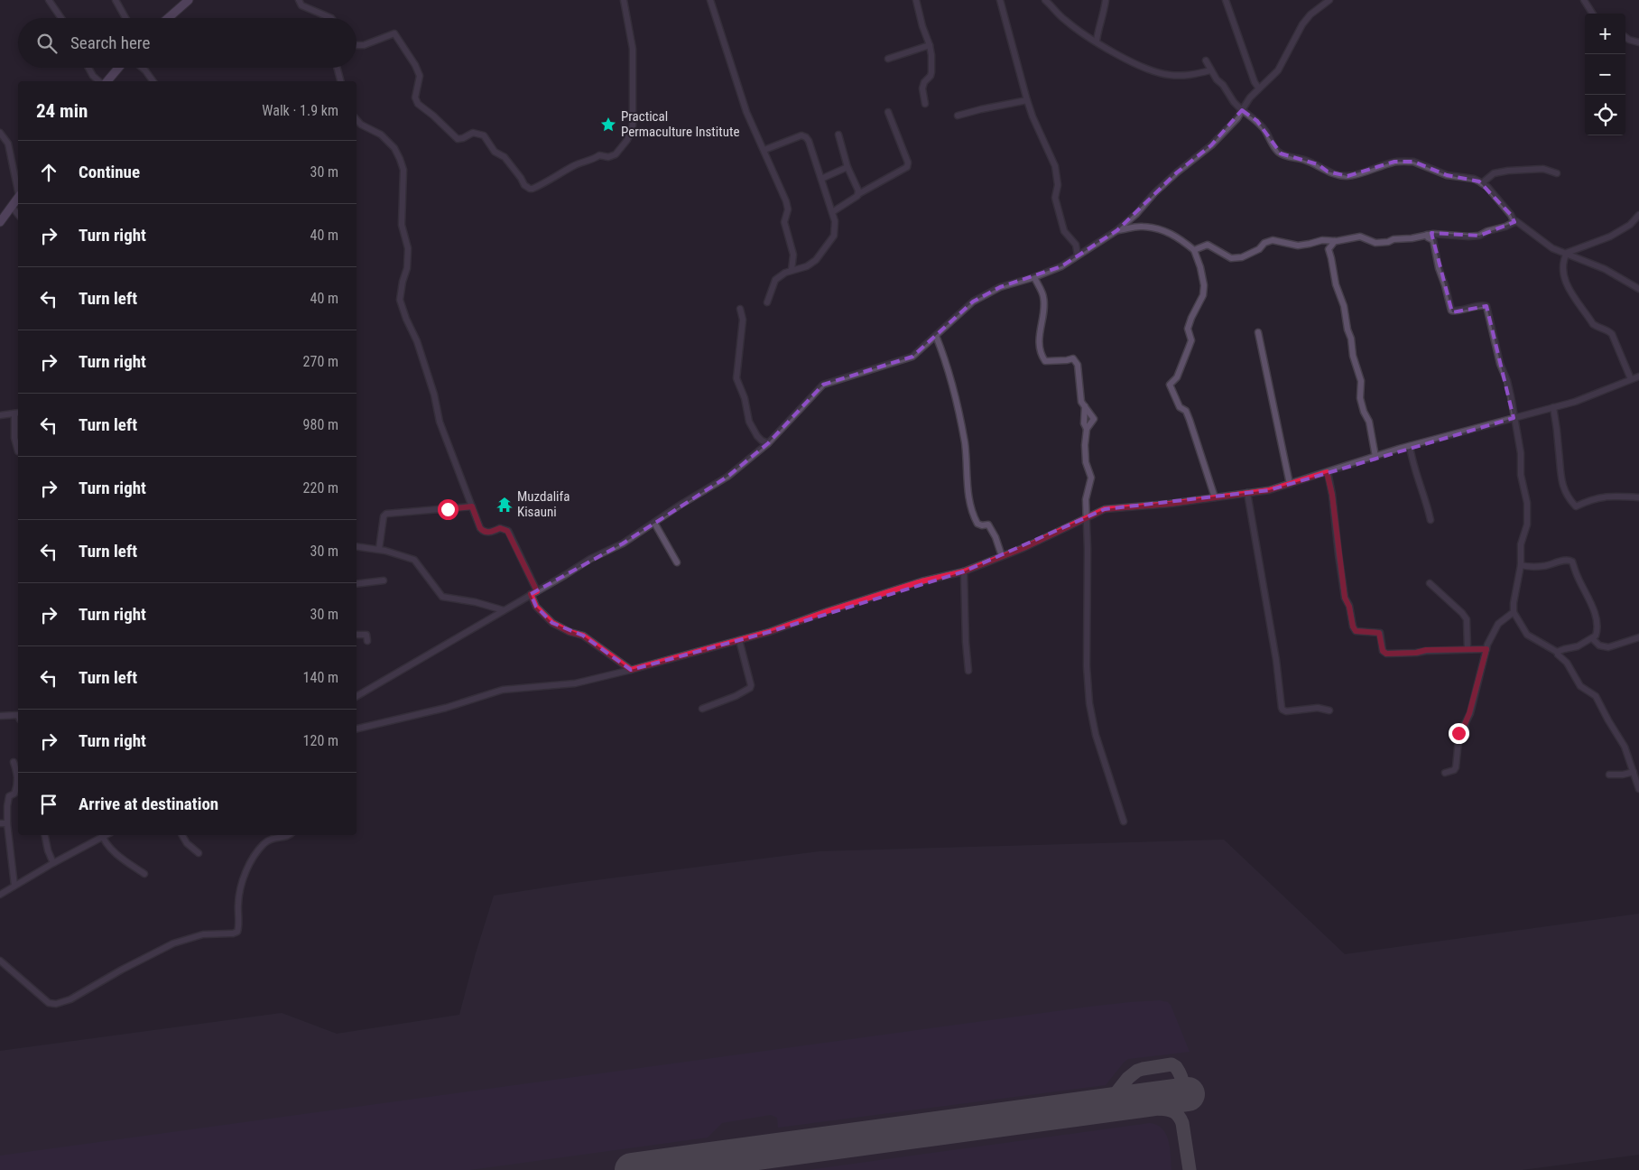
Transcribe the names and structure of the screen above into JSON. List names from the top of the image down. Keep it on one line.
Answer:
{"places":{"place":["Practical Permaculture Institute"],"temple":["Muzdalifa Kisauni"]},"page":{"map_buttons":["+","−"],"search":"Search here","heading":["24 min","Walk · 1.9 km"],"list":[["Continue","30 m"],["Turn right","40 m"],["Turn left","40 m"],["Turn right","270 m"],["Turn left","980 m"],["Turn right","220 m"],["Turn left","30 m"],["Turn right","30 m"],["Turn left","140 m"],["Turn right","120 m"],"Arrive at destination"]}}
